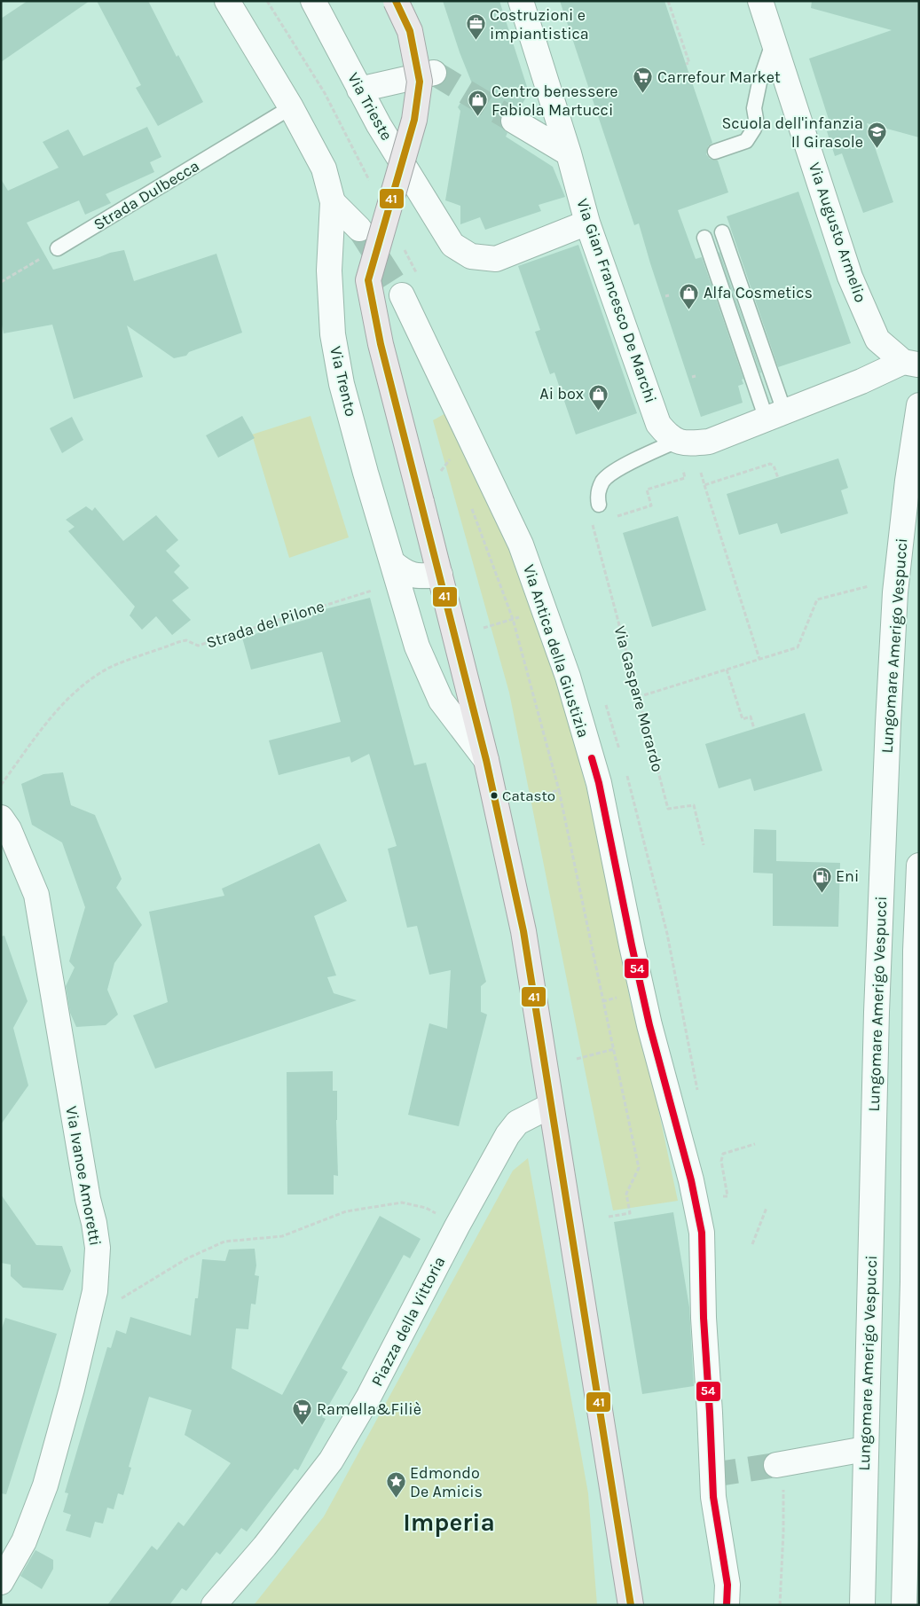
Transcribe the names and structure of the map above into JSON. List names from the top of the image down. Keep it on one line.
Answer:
{"streets":{"street":["Via Trieste","Via Augusto Armelio","Via Gian Francesco De Marchi","Via Trento","Lungomare Amerigo Vespucci","Via Antica della Giustizia","Via Ivanoe Amoretti","Piazza della Vittoria"],"lane":["Strada Dulbecca"],"path":["Strada del Pilone","Via Gaspare Morardo"]},"crossings":[["Via Trieste","Via Gian Francesco De Marchi"],["Strada Dulbecca","Via Trento"],["Via Trento","Strada del Pilone"]],"districts":["Imperia"],"places":{"office":["Costruzioni e impiantistica"],"supermarket":["Carrefour Market","Ramella&Filiè"],"shop":["Centro benessere Fabiola Martucci","Alfa Cosmetics","Ai box"],"school or university":["Scuola dell'infanzia Il Girasole"],"other":["Catasto"],"fuel station":["Eni"],"place":["Edmondo De Amicis"]},"lines":["transit line 41","transit line 54"]}
